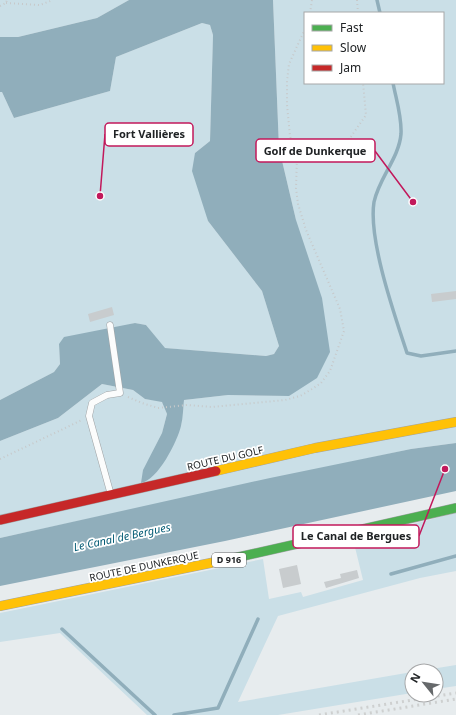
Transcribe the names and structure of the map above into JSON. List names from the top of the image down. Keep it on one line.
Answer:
{"streets":{"street":["ROUTE DU GOLF","D 916","ROUTE DE DUNKERQUE"]},"water":["Le Canal de Bergues"],"places":["Fort Vallières","Golf de Dunkerque","Le Canal de Bergues"],"legend":["Fast","Slow","Jam"],"north":"top left"}
